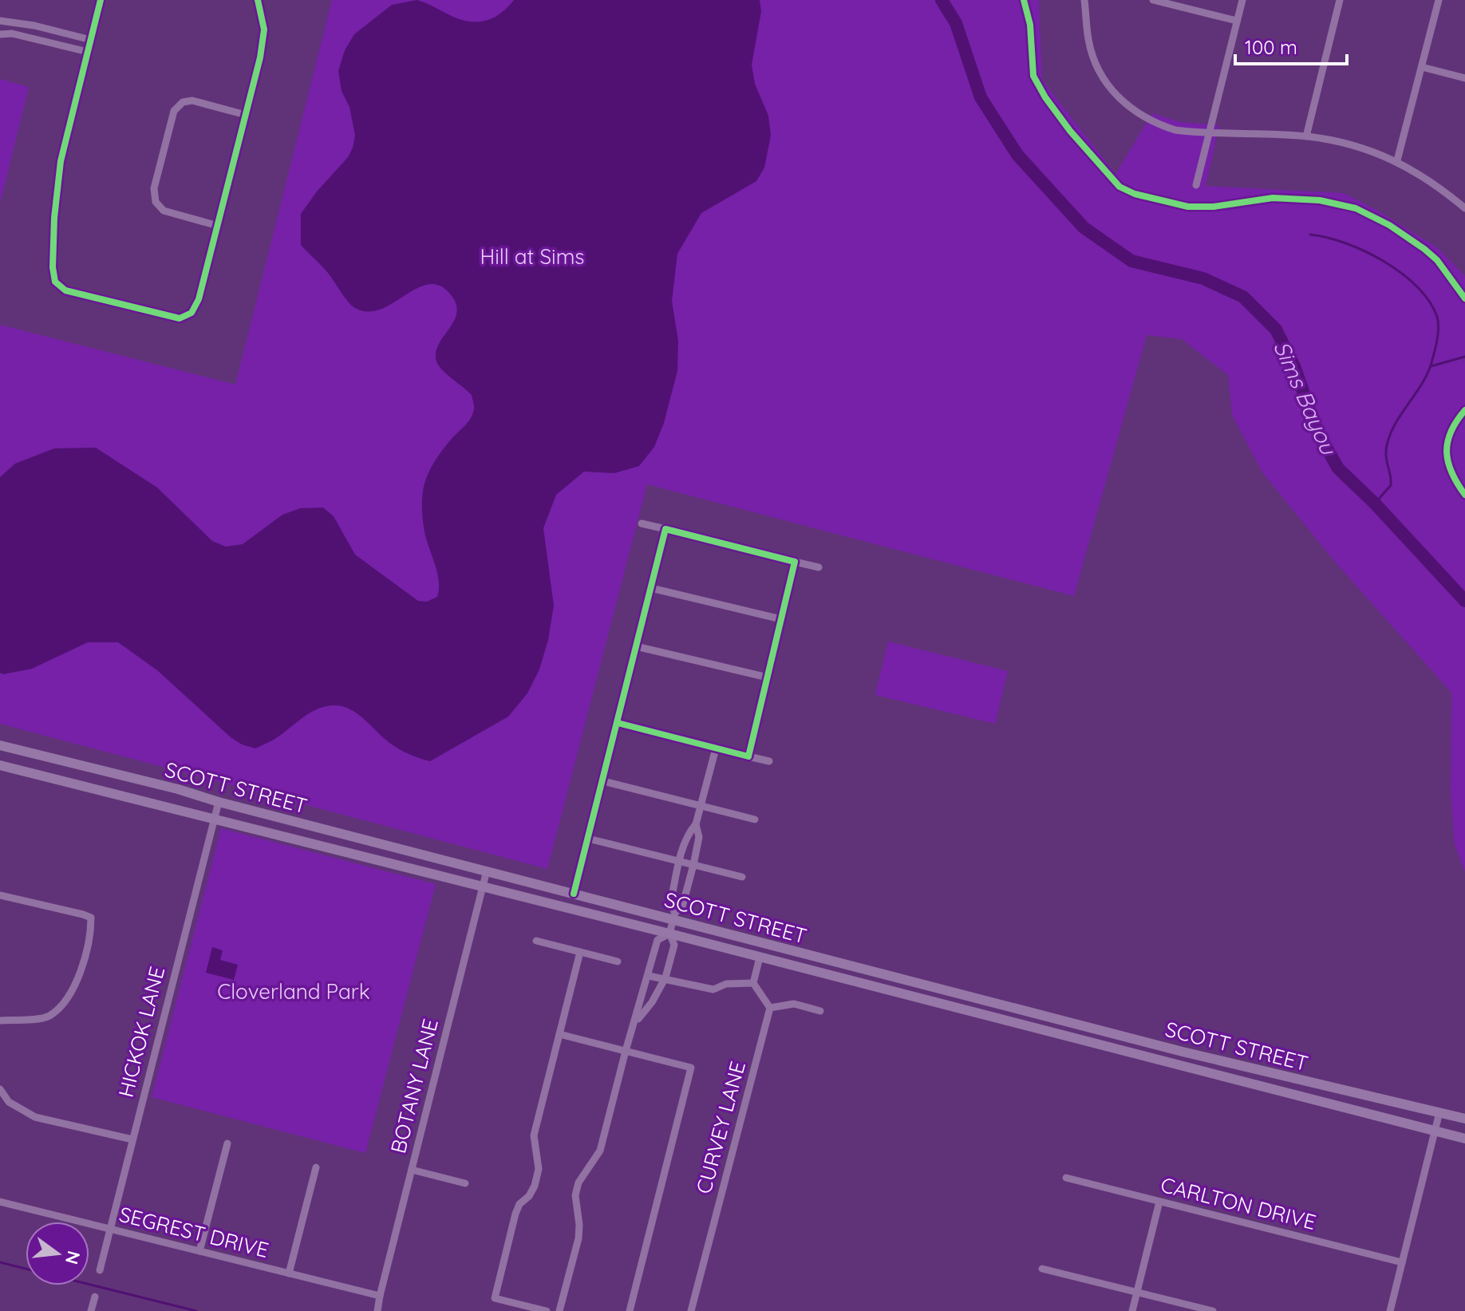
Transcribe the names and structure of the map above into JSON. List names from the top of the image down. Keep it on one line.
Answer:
{"streets":{"main road":["SCOTT STREET"],"street":["HICKOK LANE","BOTANY LANE","CURVEY LANE","CARLTON DRIVE","SEGREST DRIVE"]},"crossings":[["SCOTT STREET","HICKOK LANE"],["SCOTT STREET","BOTANY LANE"],["HICKOK LANE","SEGREST DRIVE"],["BOTANY LANE","SEGREST DRIVE"]],"water":["Sims Bayou"],"parks":["Hill at Sims","Cloverland Park"],"scale_bar":"100 m","north":"right"}
